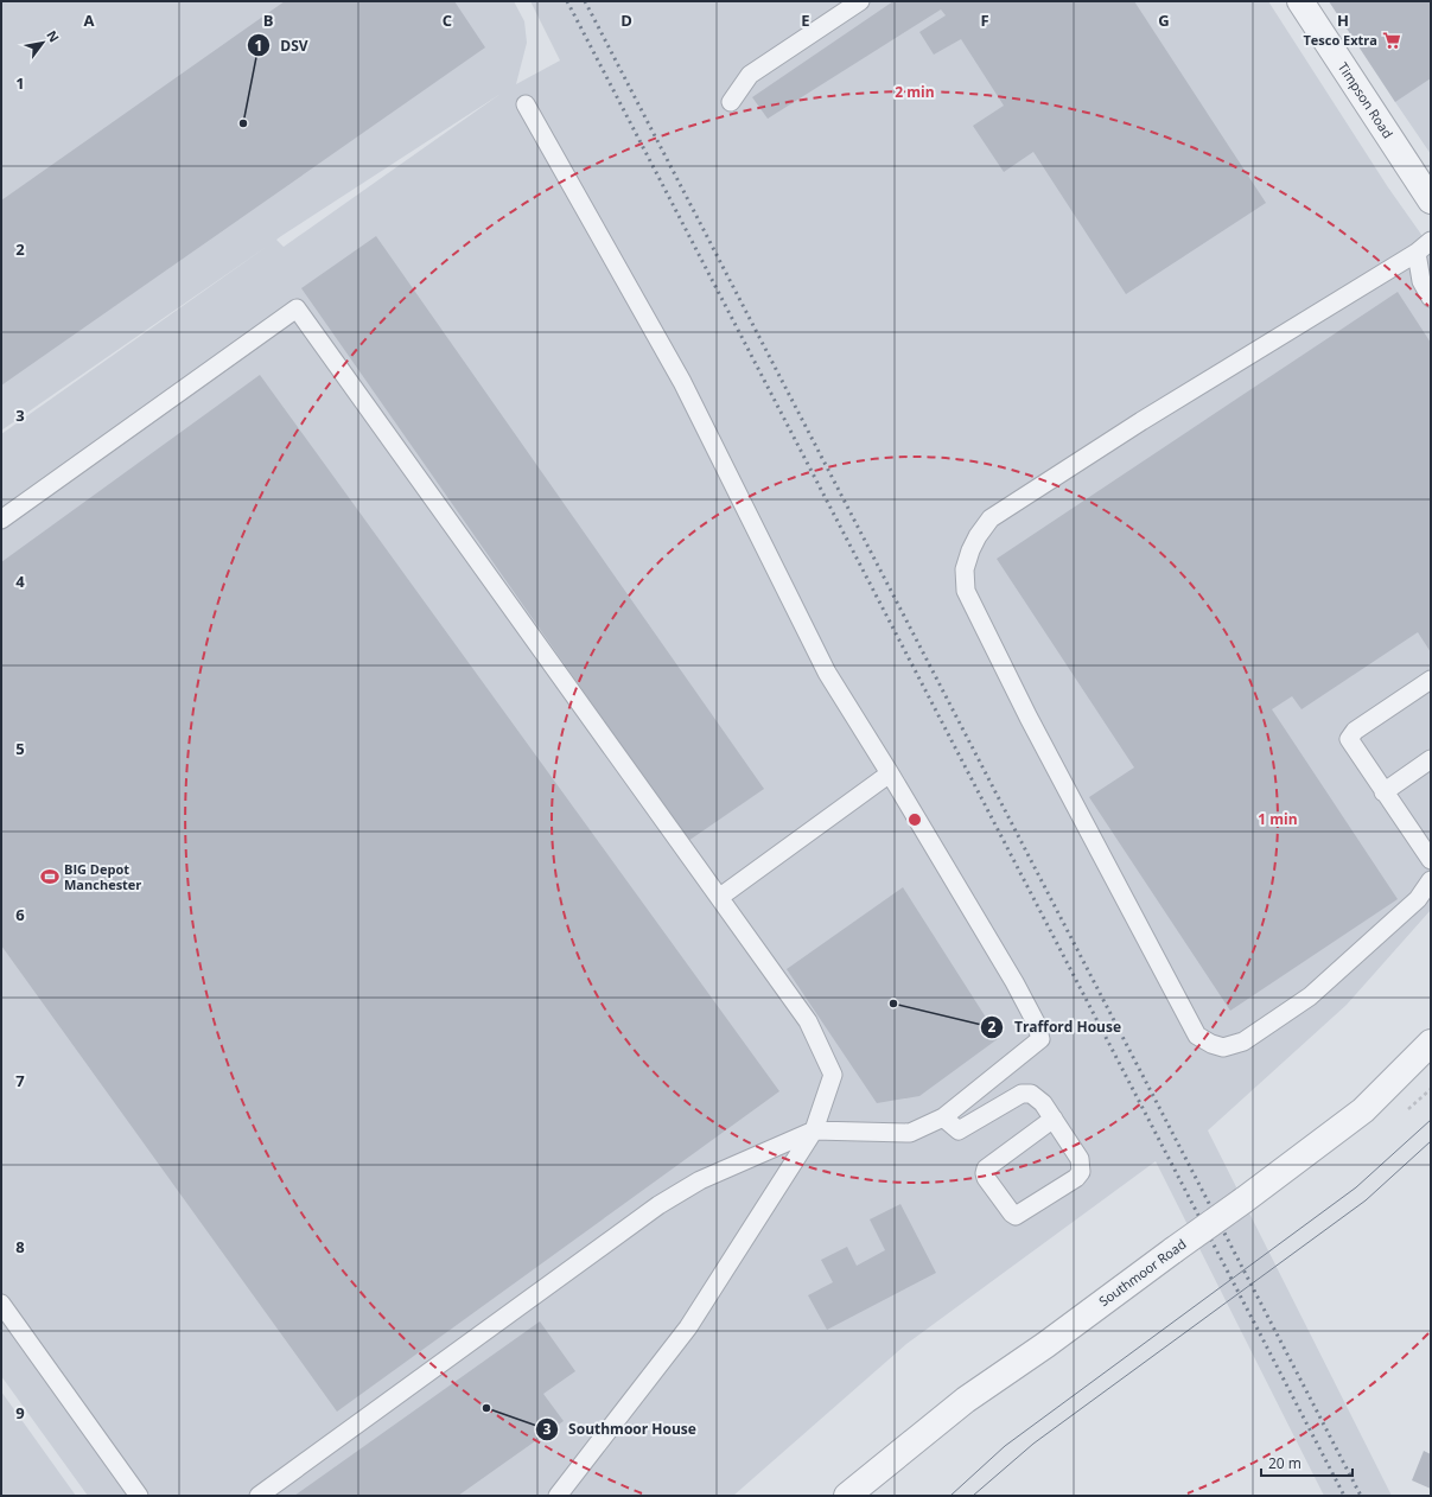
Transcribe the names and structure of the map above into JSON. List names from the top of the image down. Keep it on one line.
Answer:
{"streets":{"street":["Timpson Road","Southmoor Road"]},"places":{"supermarket":["Tesco Extra"],"other":["DSV","Trafford House","Southmoor House"],"sports":["BIG Depot Manchester"]},"scale_bar":"20 m","north":"top right","grid":{"columns":["A","B","C","D","E","F","G","H"],"rows":["1","2","3","4","5","6","7","8","9"]},"rings":["2 min","1 min"]}
